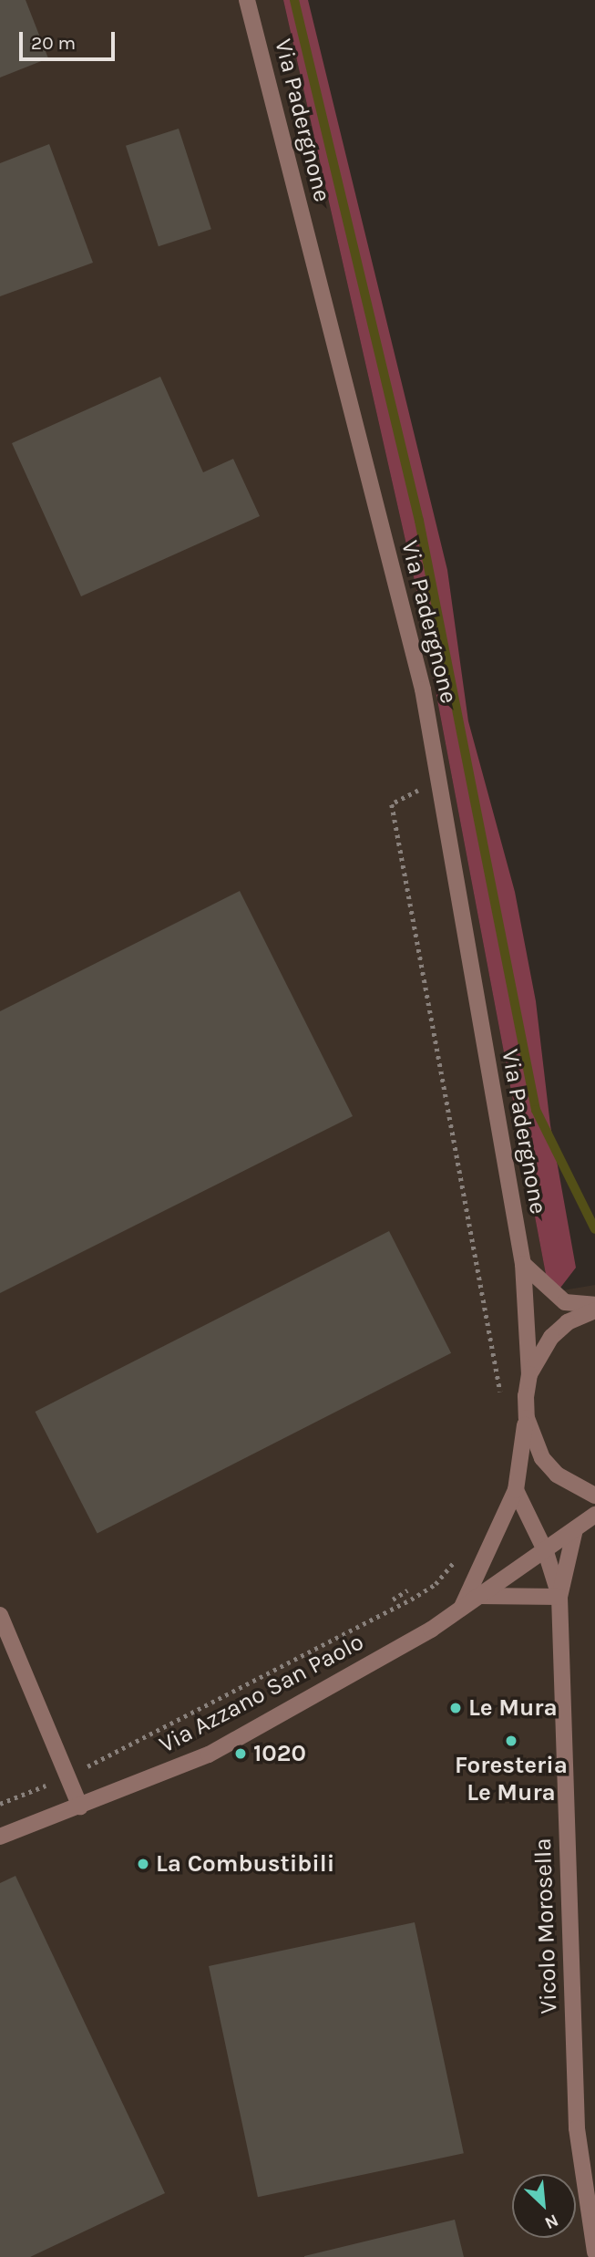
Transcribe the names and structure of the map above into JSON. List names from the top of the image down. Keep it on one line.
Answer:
{"streets":{"street":["Via Padergnone","Via Azzano San Paolo","Vicolo Morosella"]},"places":["Le Mura","Foresteria Le Mura","1020","La Combustibili"],"scale_bar":"20 m","north":"bottom right"}
